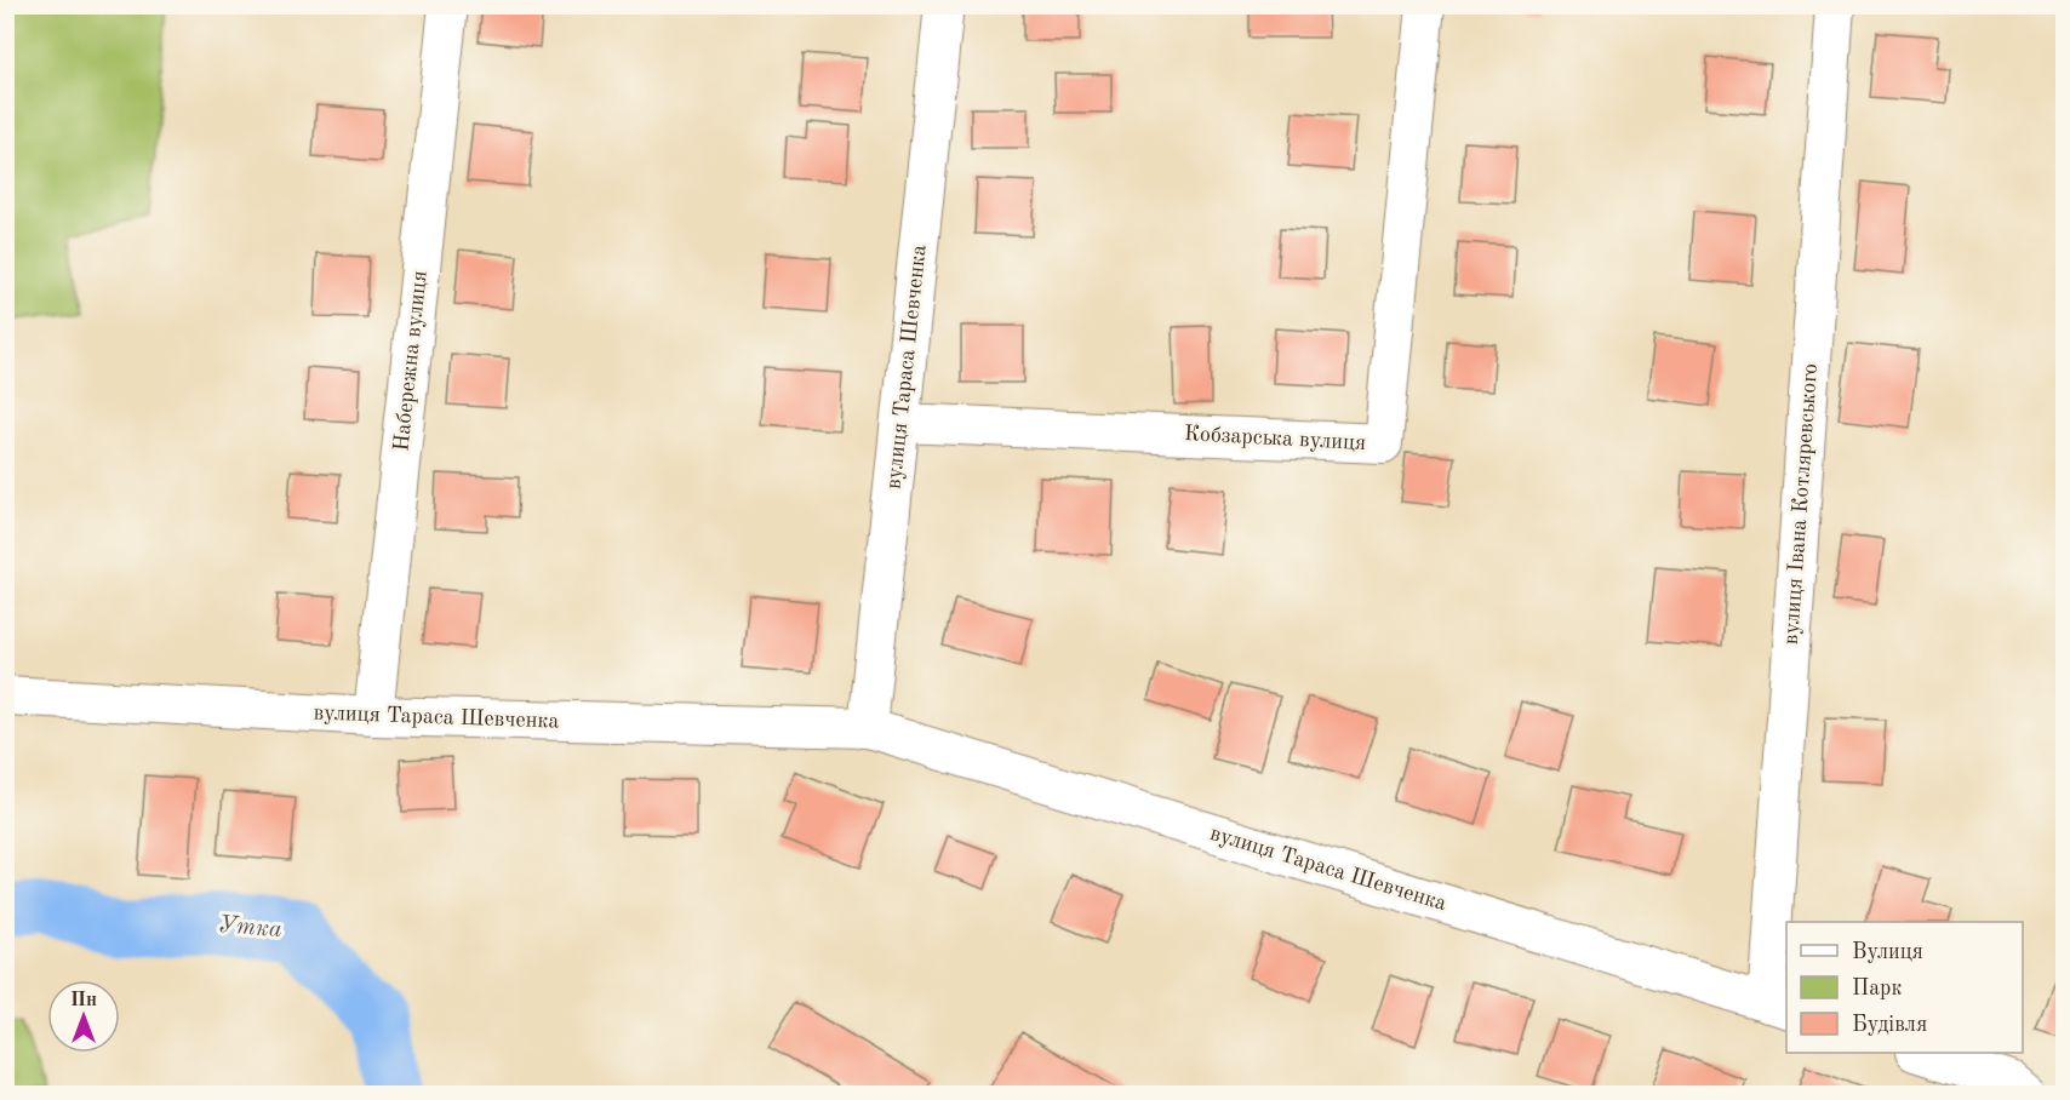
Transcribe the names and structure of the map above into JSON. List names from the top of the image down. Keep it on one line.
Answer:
{"streets":{"street":["Набережна вулиця","вулиця Тараса Шевченка","Кобзарська вулиця","вулиця Івана Котляревського"]},"crossings":[["Набережна вулиця","вулиця Тараса Шевченка"],["вулиця Тараса Шевченка","Кобзарська вулиця"],["вулиця Тараса Шевченка","вулиця Івана Котляревського"]],"water":["Утка"],"legend":["Вулиця","Парк","Будівля"],"north":"top"}
